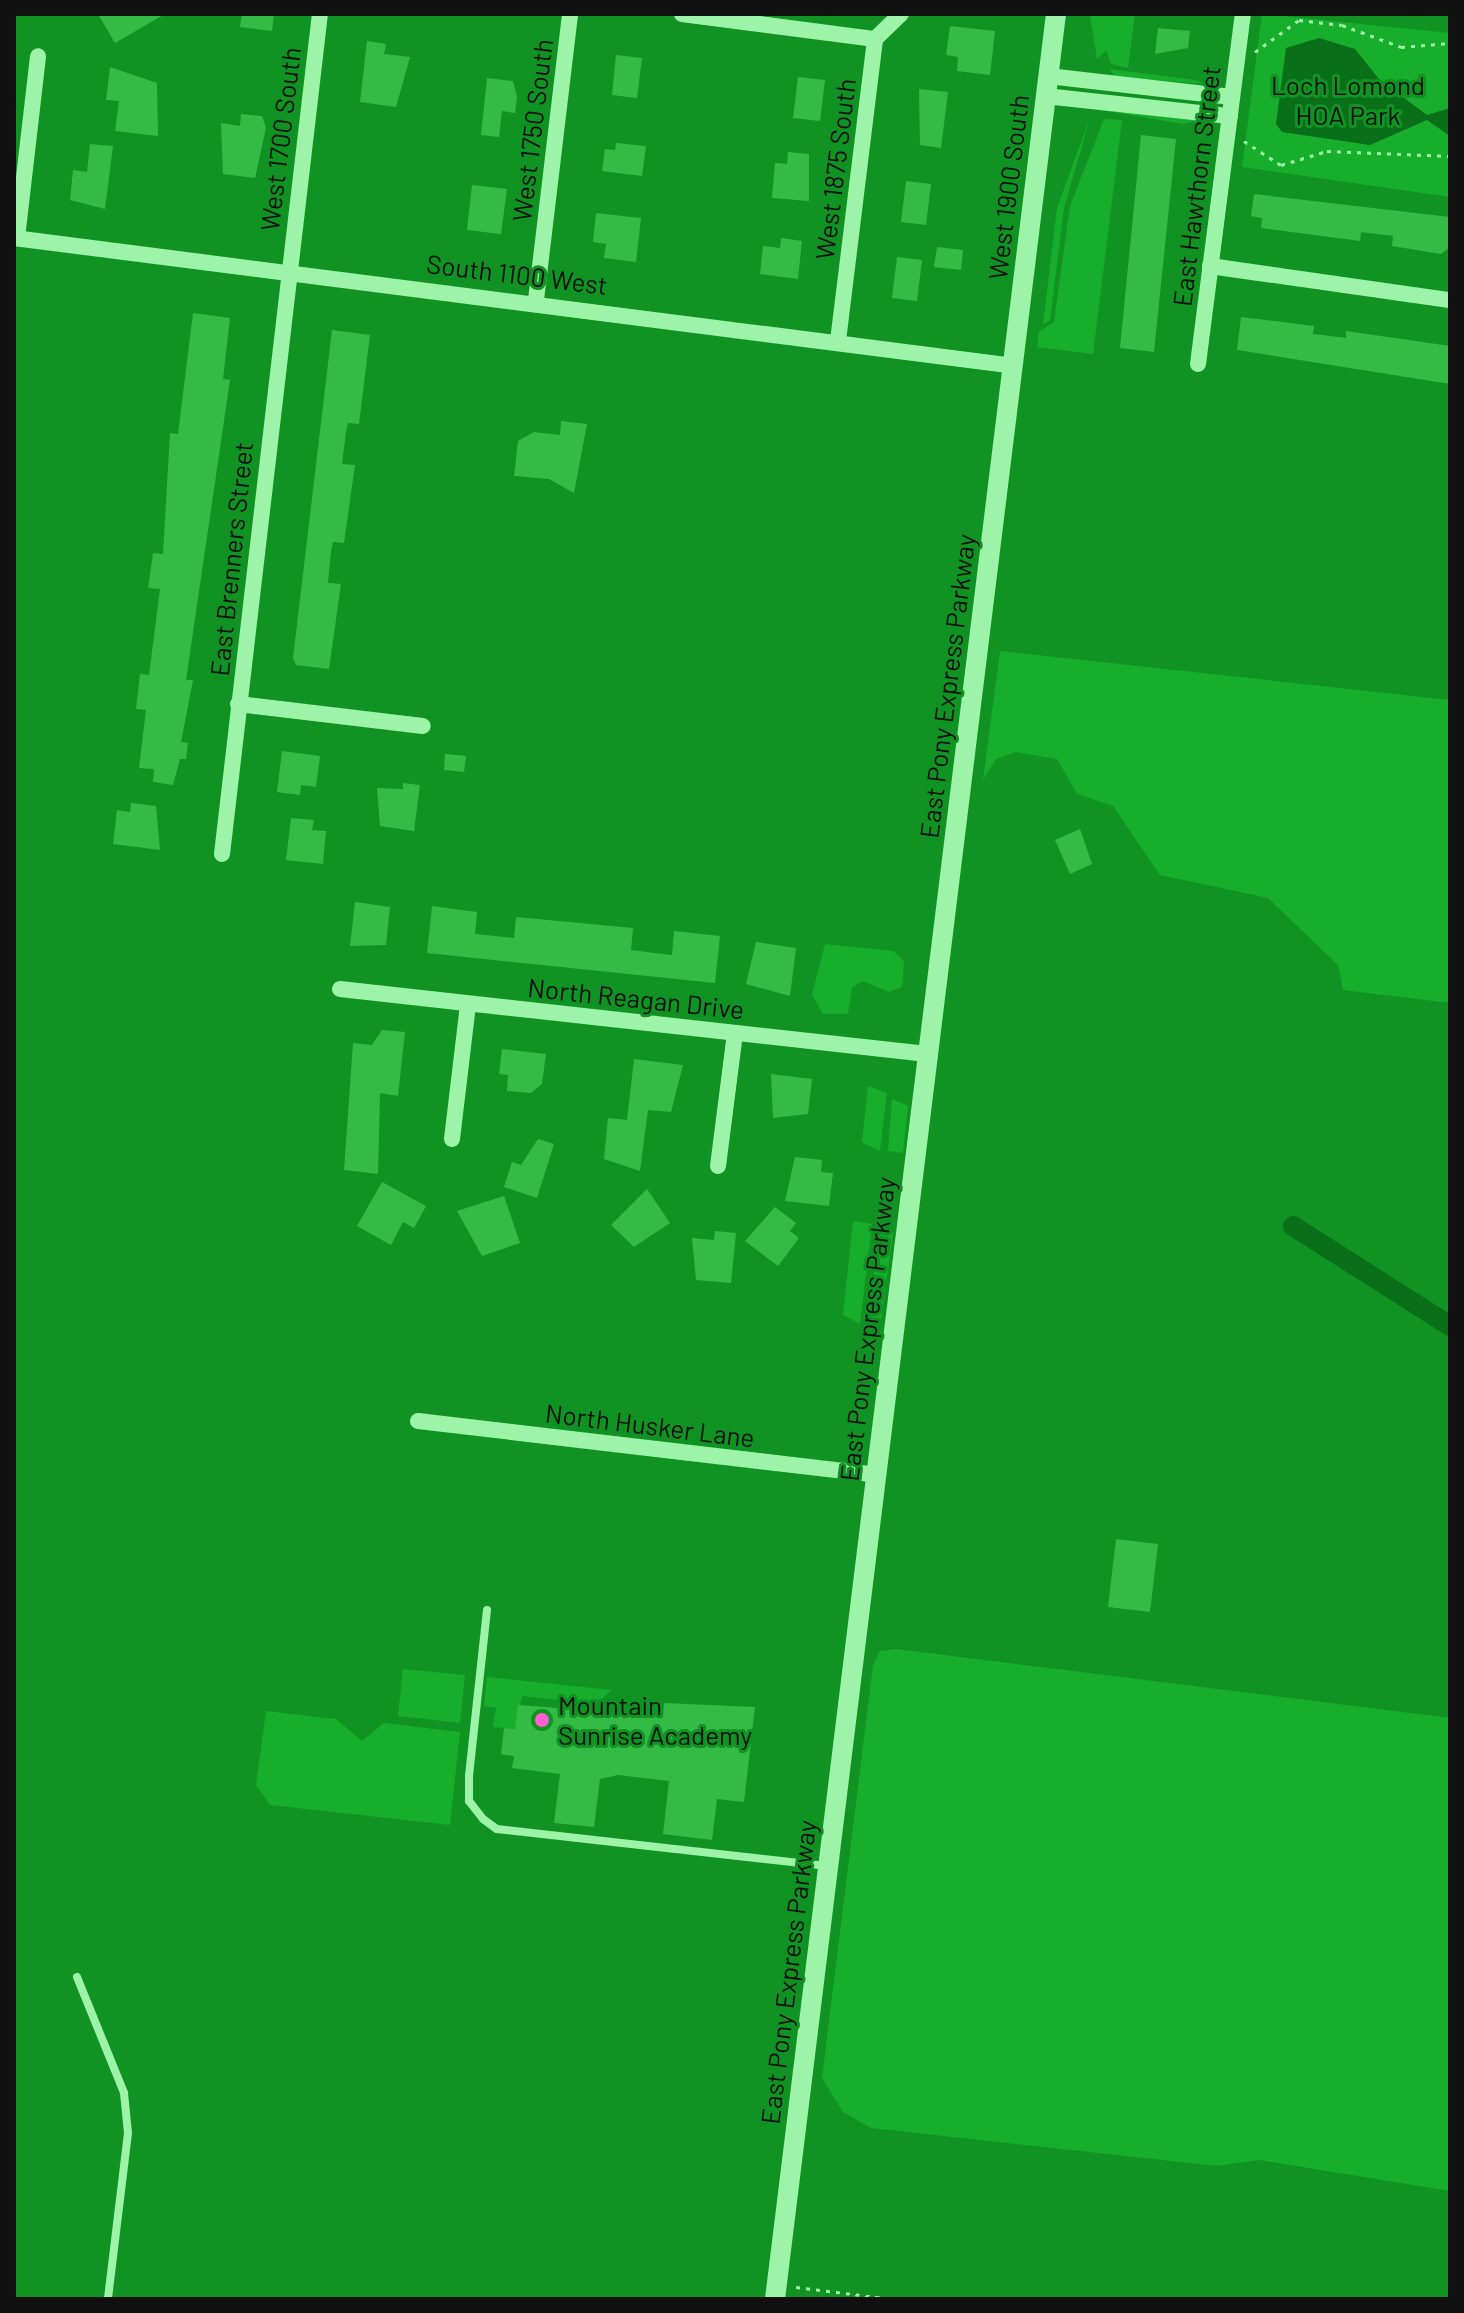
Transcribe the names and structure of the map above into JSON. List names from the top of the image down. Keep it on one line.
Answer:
{"streets":{"street":["West 1750 South","West 1700 South","West 1875 South","East Hawthorn Street","West 1900 South","South 1100 West","East Brenners Street","East Pony Express Parkway","North Reagan Drive","North Husker Lane"]},"crossings":[["West 1750 South","South 1100 West"],["West 1700 South","South 1100 West"],["West 1700 South","East Brenners Street"],["West 1875 South","South 1100 West"],["West 1900 South","South 1100 West"],["West 1900 South","East Pony Express Parkway"],["South 1100 West","East Brenners Street"],["South 1100 West","East Pony Express Parkway"],["East Pony Express Parkway","North Reagan Drive"],["East Pony Express Parkway","North Husker Lane"]],"parks":["Loch Lomond HOA Park"],"places":["Mountain Sunrise Academy"]}
